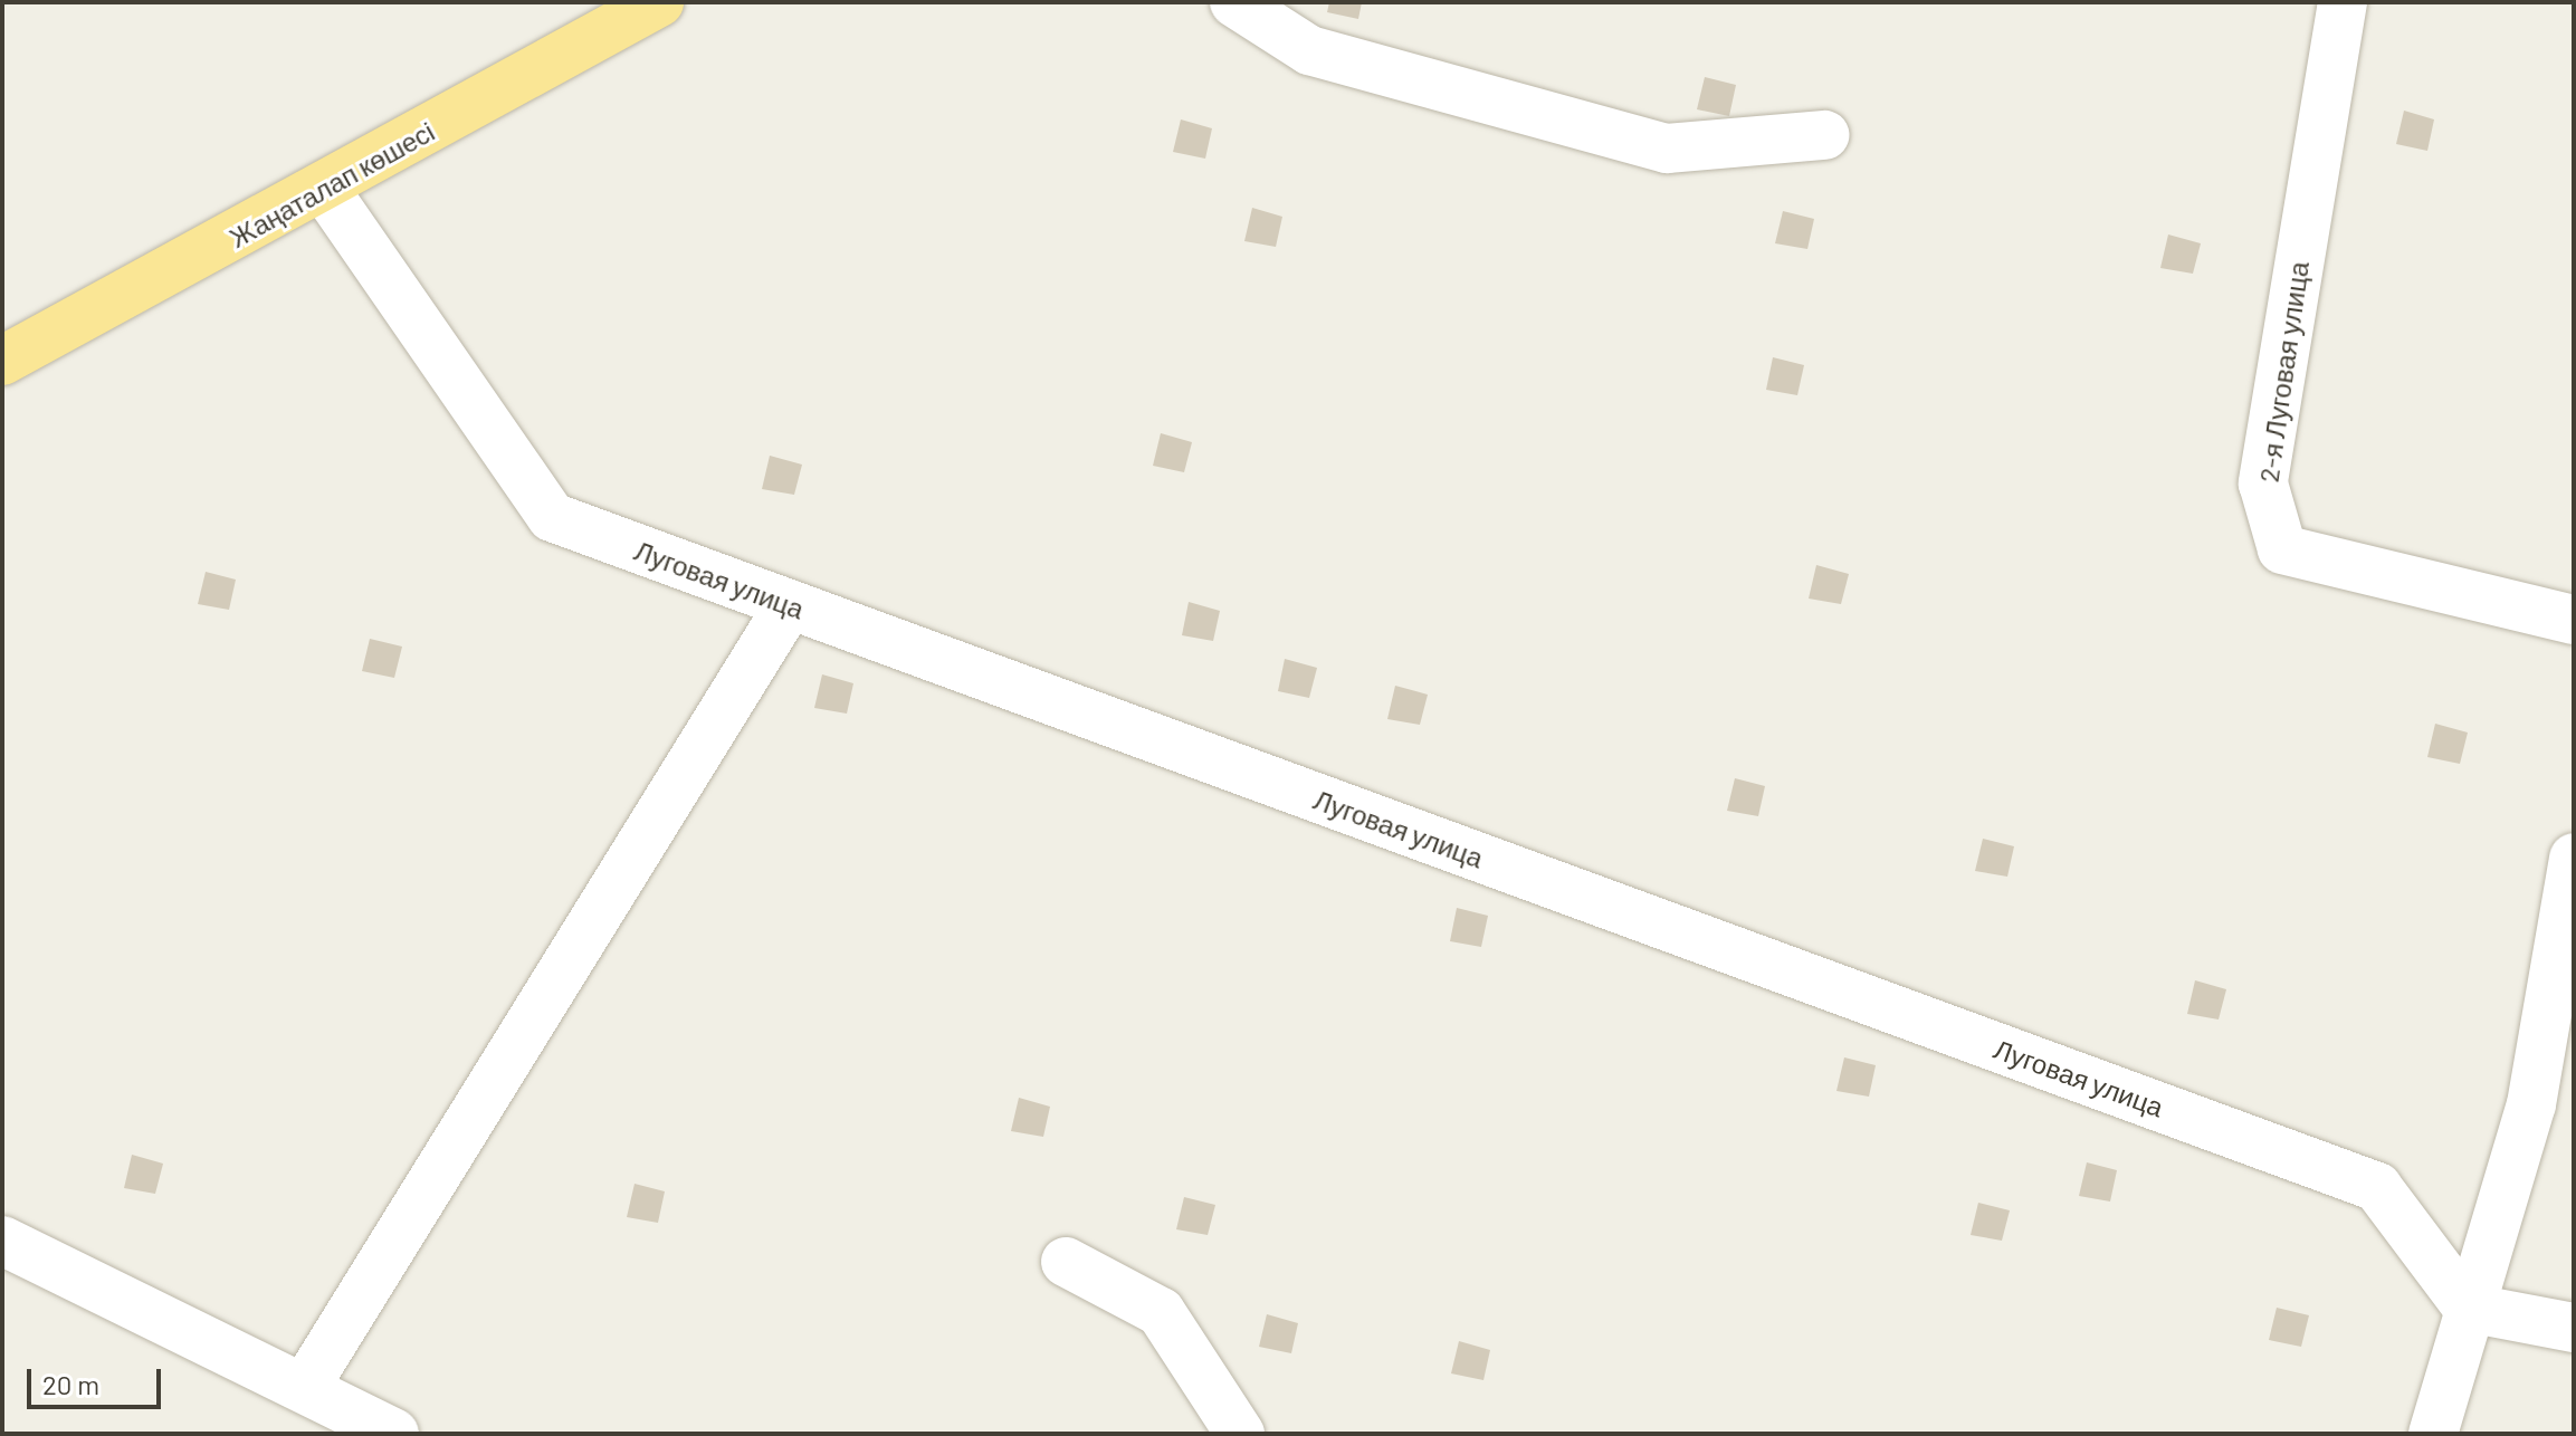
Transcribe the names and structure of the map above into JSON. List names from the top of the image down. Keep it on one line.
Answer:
{"streets":{"main road":["Жаңаталап көшесі"],"street":["2-я Луговая улица","Луговая улица"]},"crossings":[["Жаңаталап көшесі","Луговая улица"]],"scale_bar":"20 m"}
